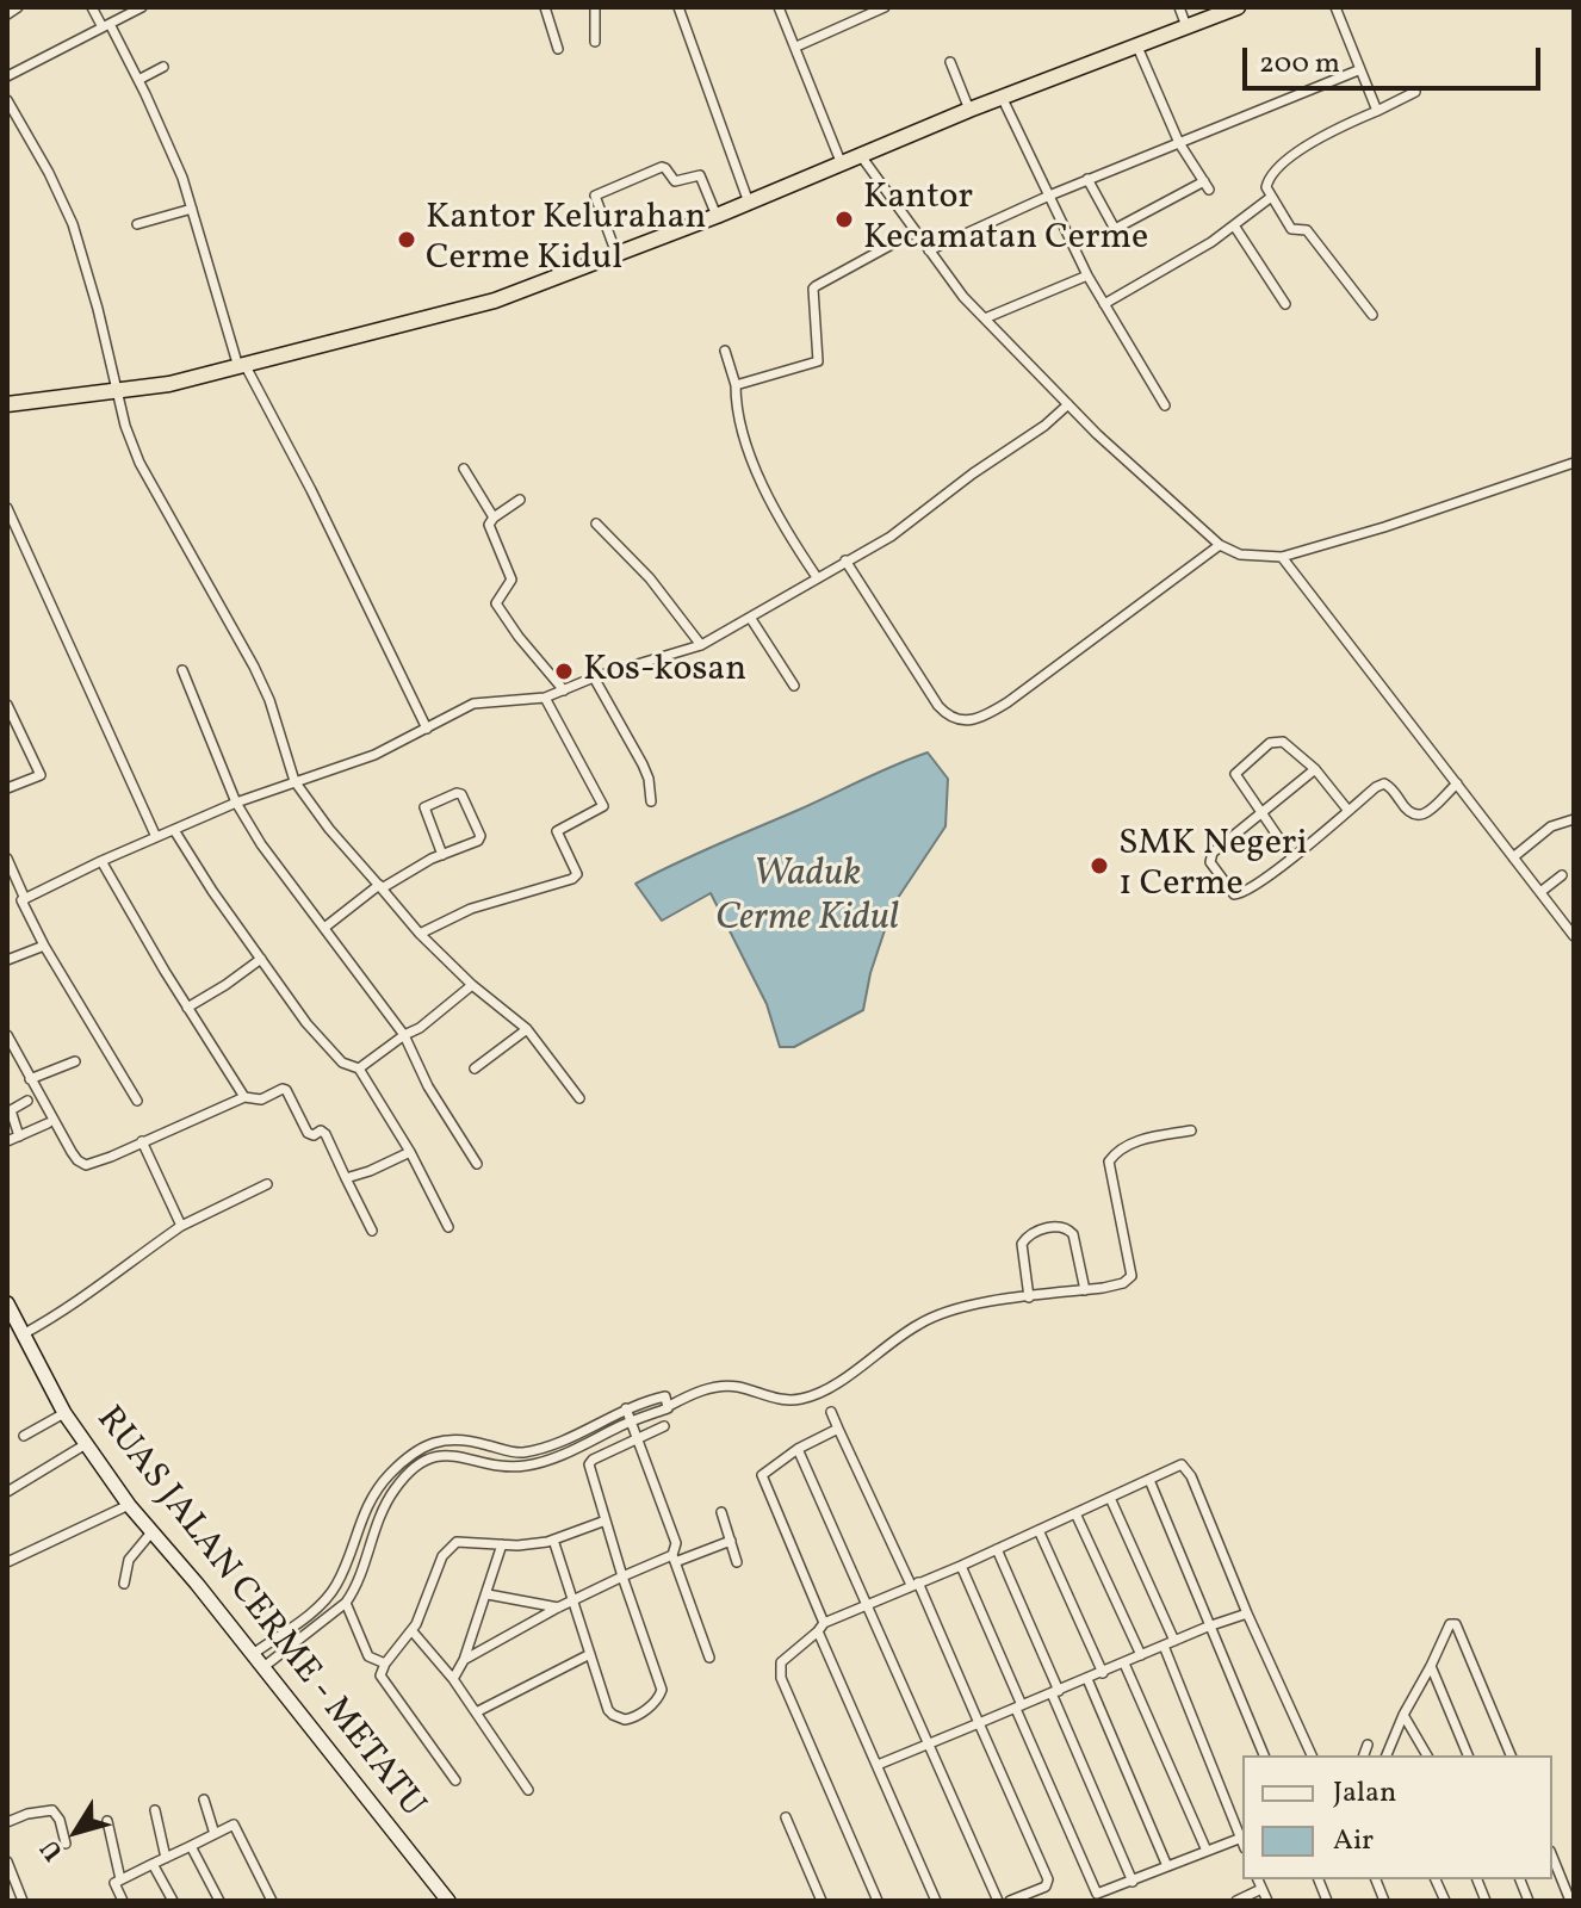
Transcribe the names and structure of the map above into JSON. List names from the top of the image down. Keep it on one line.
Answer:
{"streets":{"main road":["RUAS JALAN CERME - METATU"]},"water":["Waduk Cerme Kidul"],"places":["Kantor Kecamatan Cerme","Kantor Kelurahan Cerme Kidul","Kos-kosan","SMK Negeri 1 Cerme"],"legend":["Jalan","Air"],"scale_bar":"200 m","north":"bottom left"}
